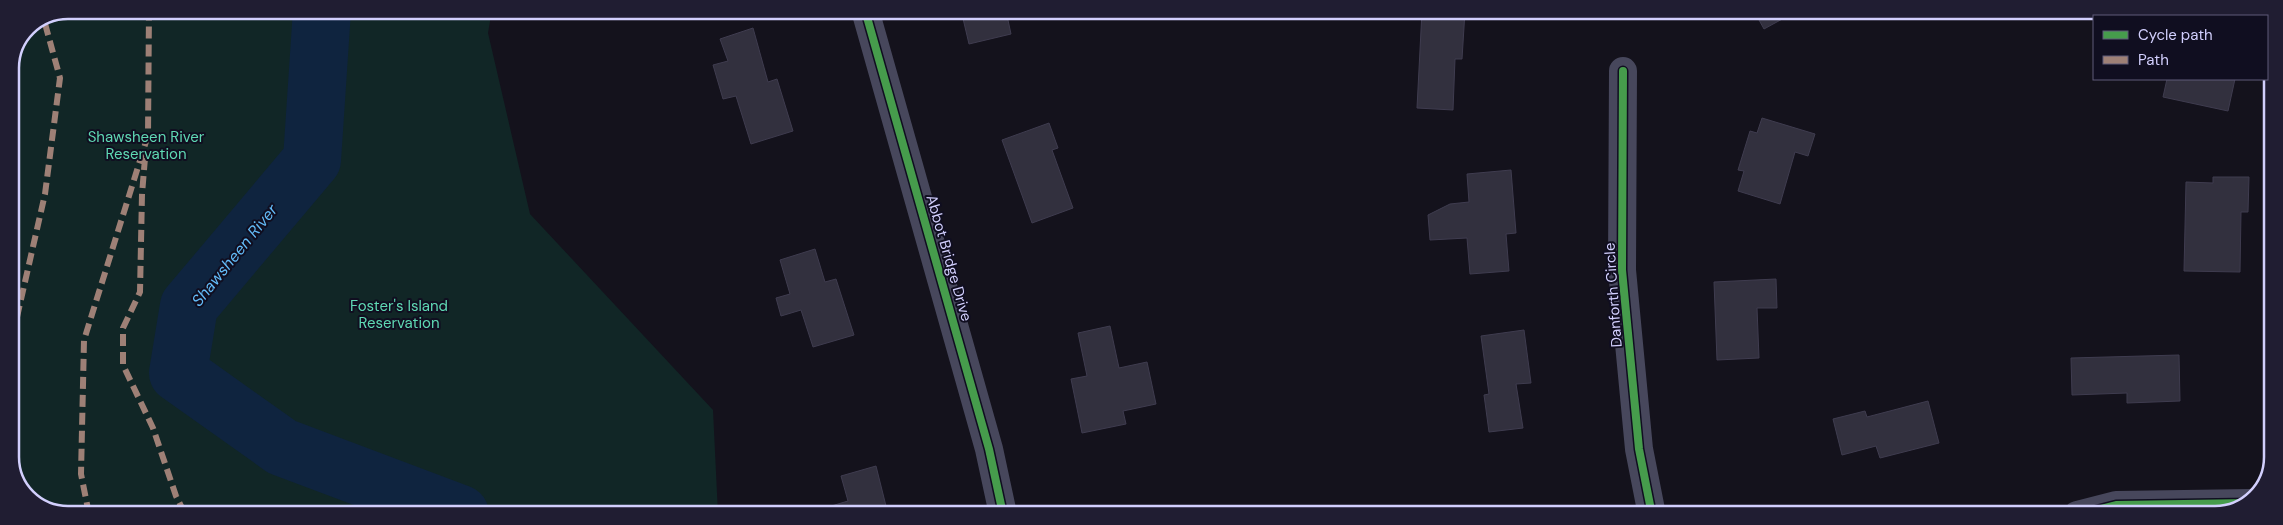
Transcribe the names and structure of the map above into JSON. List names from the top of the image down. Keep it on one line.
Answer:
{"streets":{"street":["Abbot Bridge Drive","Danforth Circle"]},"water":["Shawsheen River"],"parks":["Shawsheen River Reservation","Foster's Island Reservation"],"legend":["Cycle path","Path"]}
